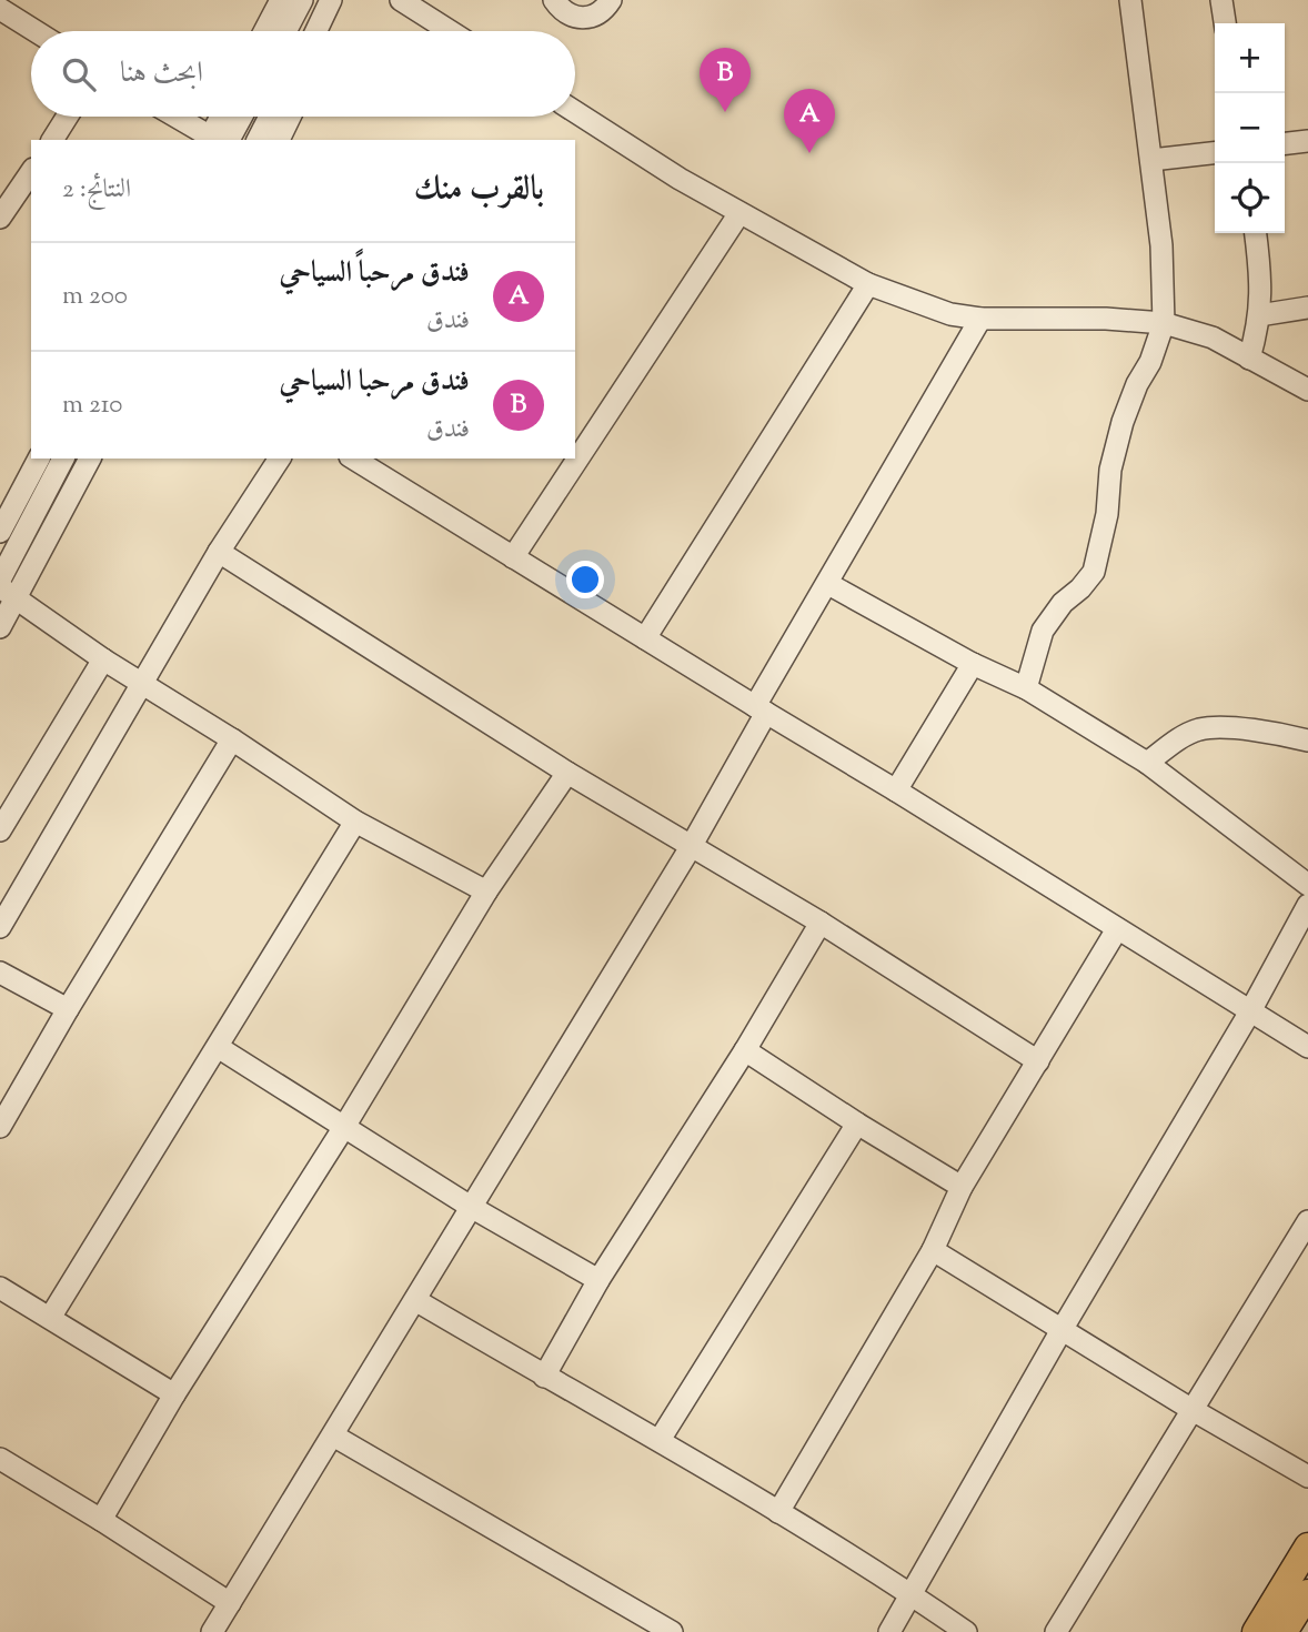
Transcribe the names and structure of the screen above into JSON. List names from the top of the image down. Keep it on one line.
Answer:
{"page":{"map_buttons":["+","−"],"search":"ابحث هنا","pins":["B","A"],"heading":["بالقرب منك","النتائج: 2"],"list":[{"mark":"A","name":"فندق مرحباً السياحي","note":"فندق","value":"200 m"},{"mark":"B","name":"فندق مرحبا السياحي","note":"فندق","value":"210 m"}]}}
